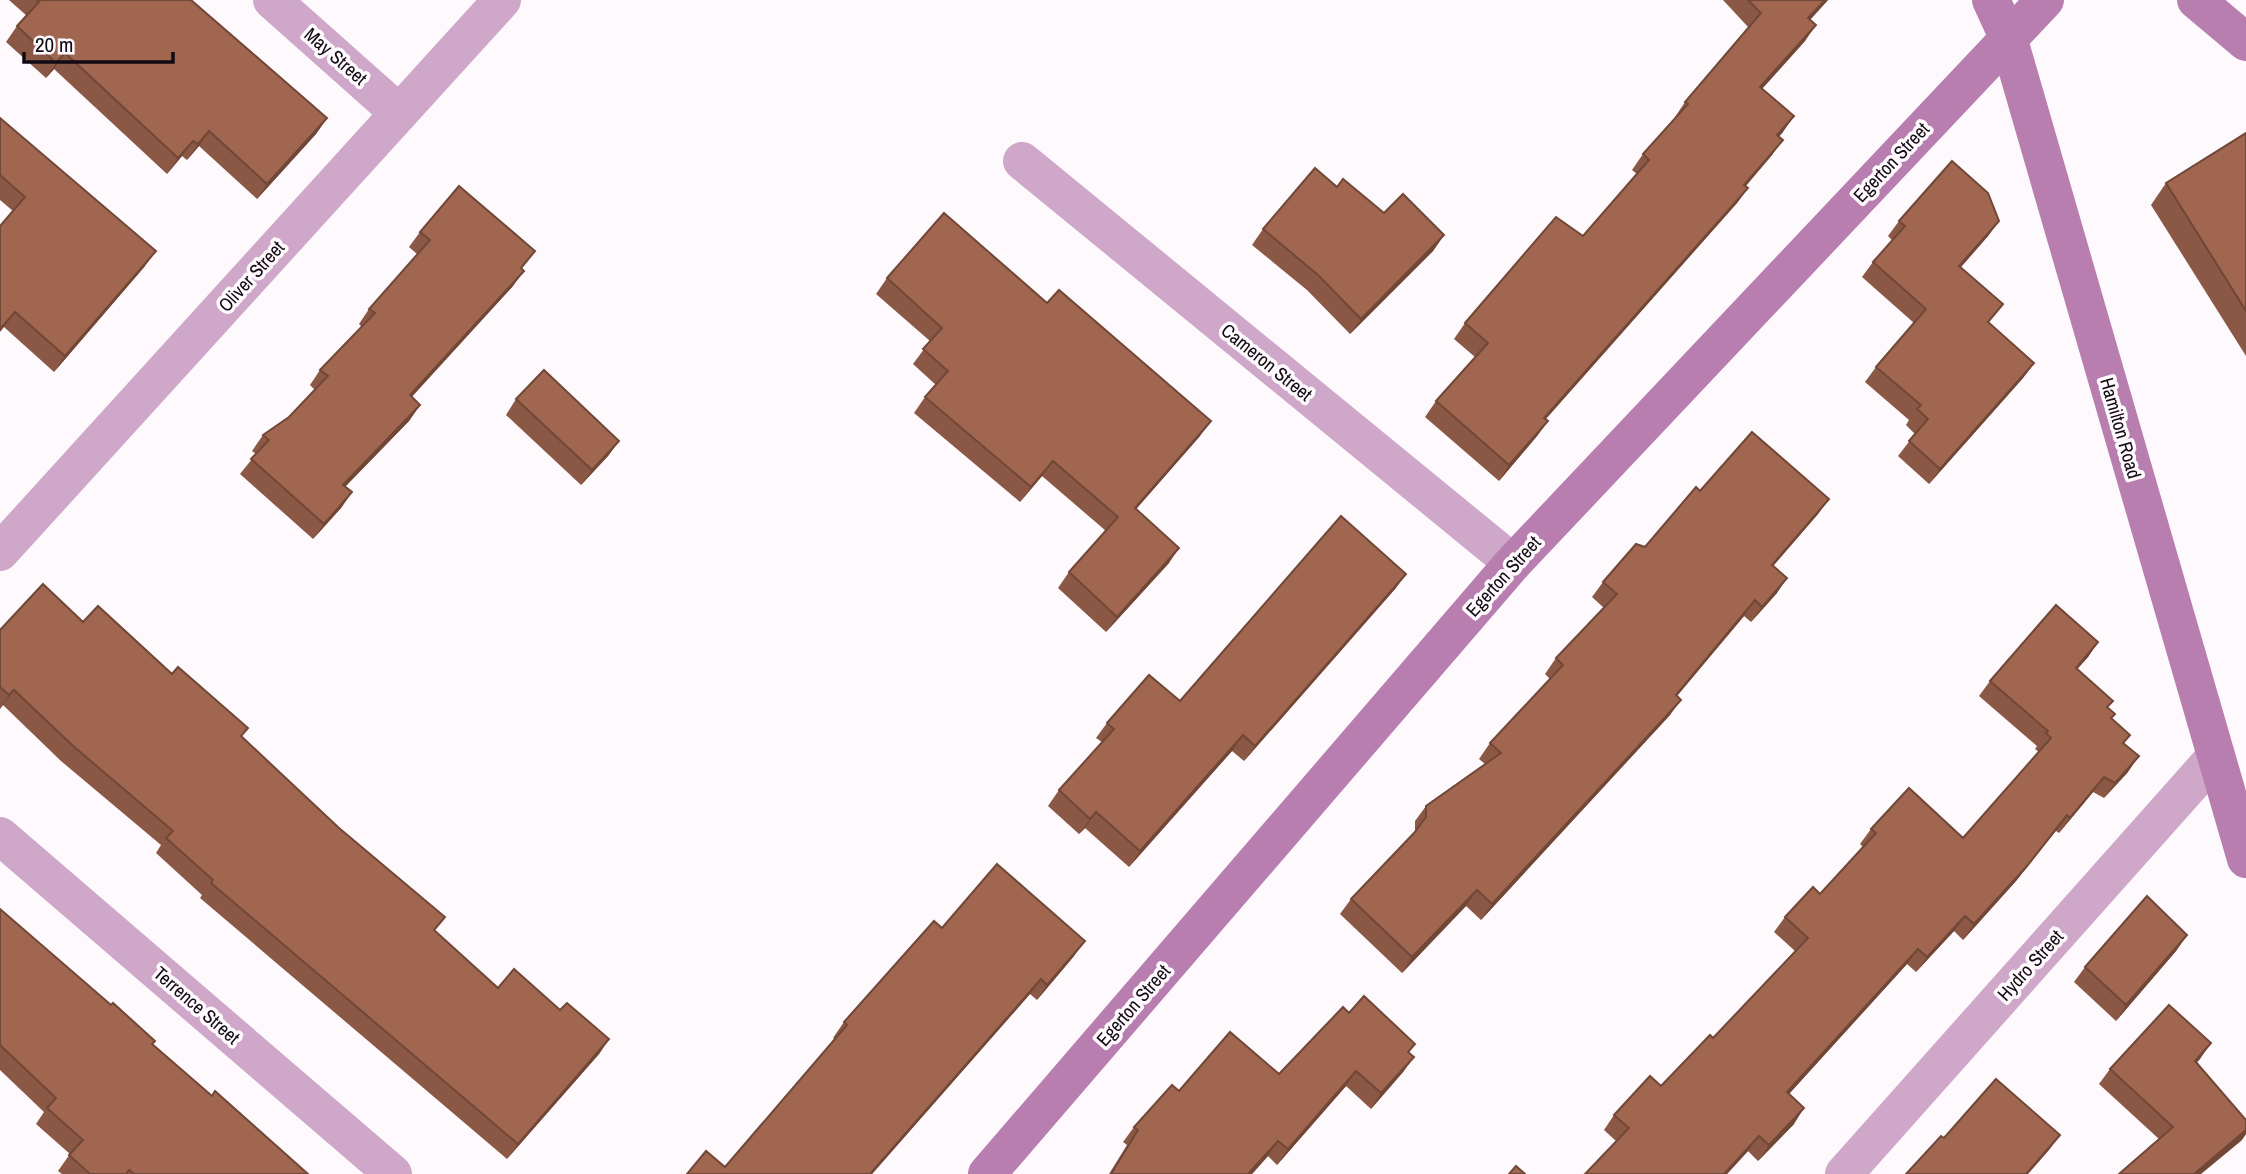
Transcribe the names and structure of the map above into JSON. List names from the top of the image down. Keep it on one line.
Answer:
{"streets":{"street":["May Street","Egerton Street","Oliver Street","Cameron Street","Hamilton Road","Hydro Street","Terrence Street"]},"crossings":[["May Street","Oliver Street"],["Egerton Street","Cameron Street"],["Egerton Street","Hamilton Road"],["Hamilton Road","Hydro Street"]],"scale_bar":"20 m"}
